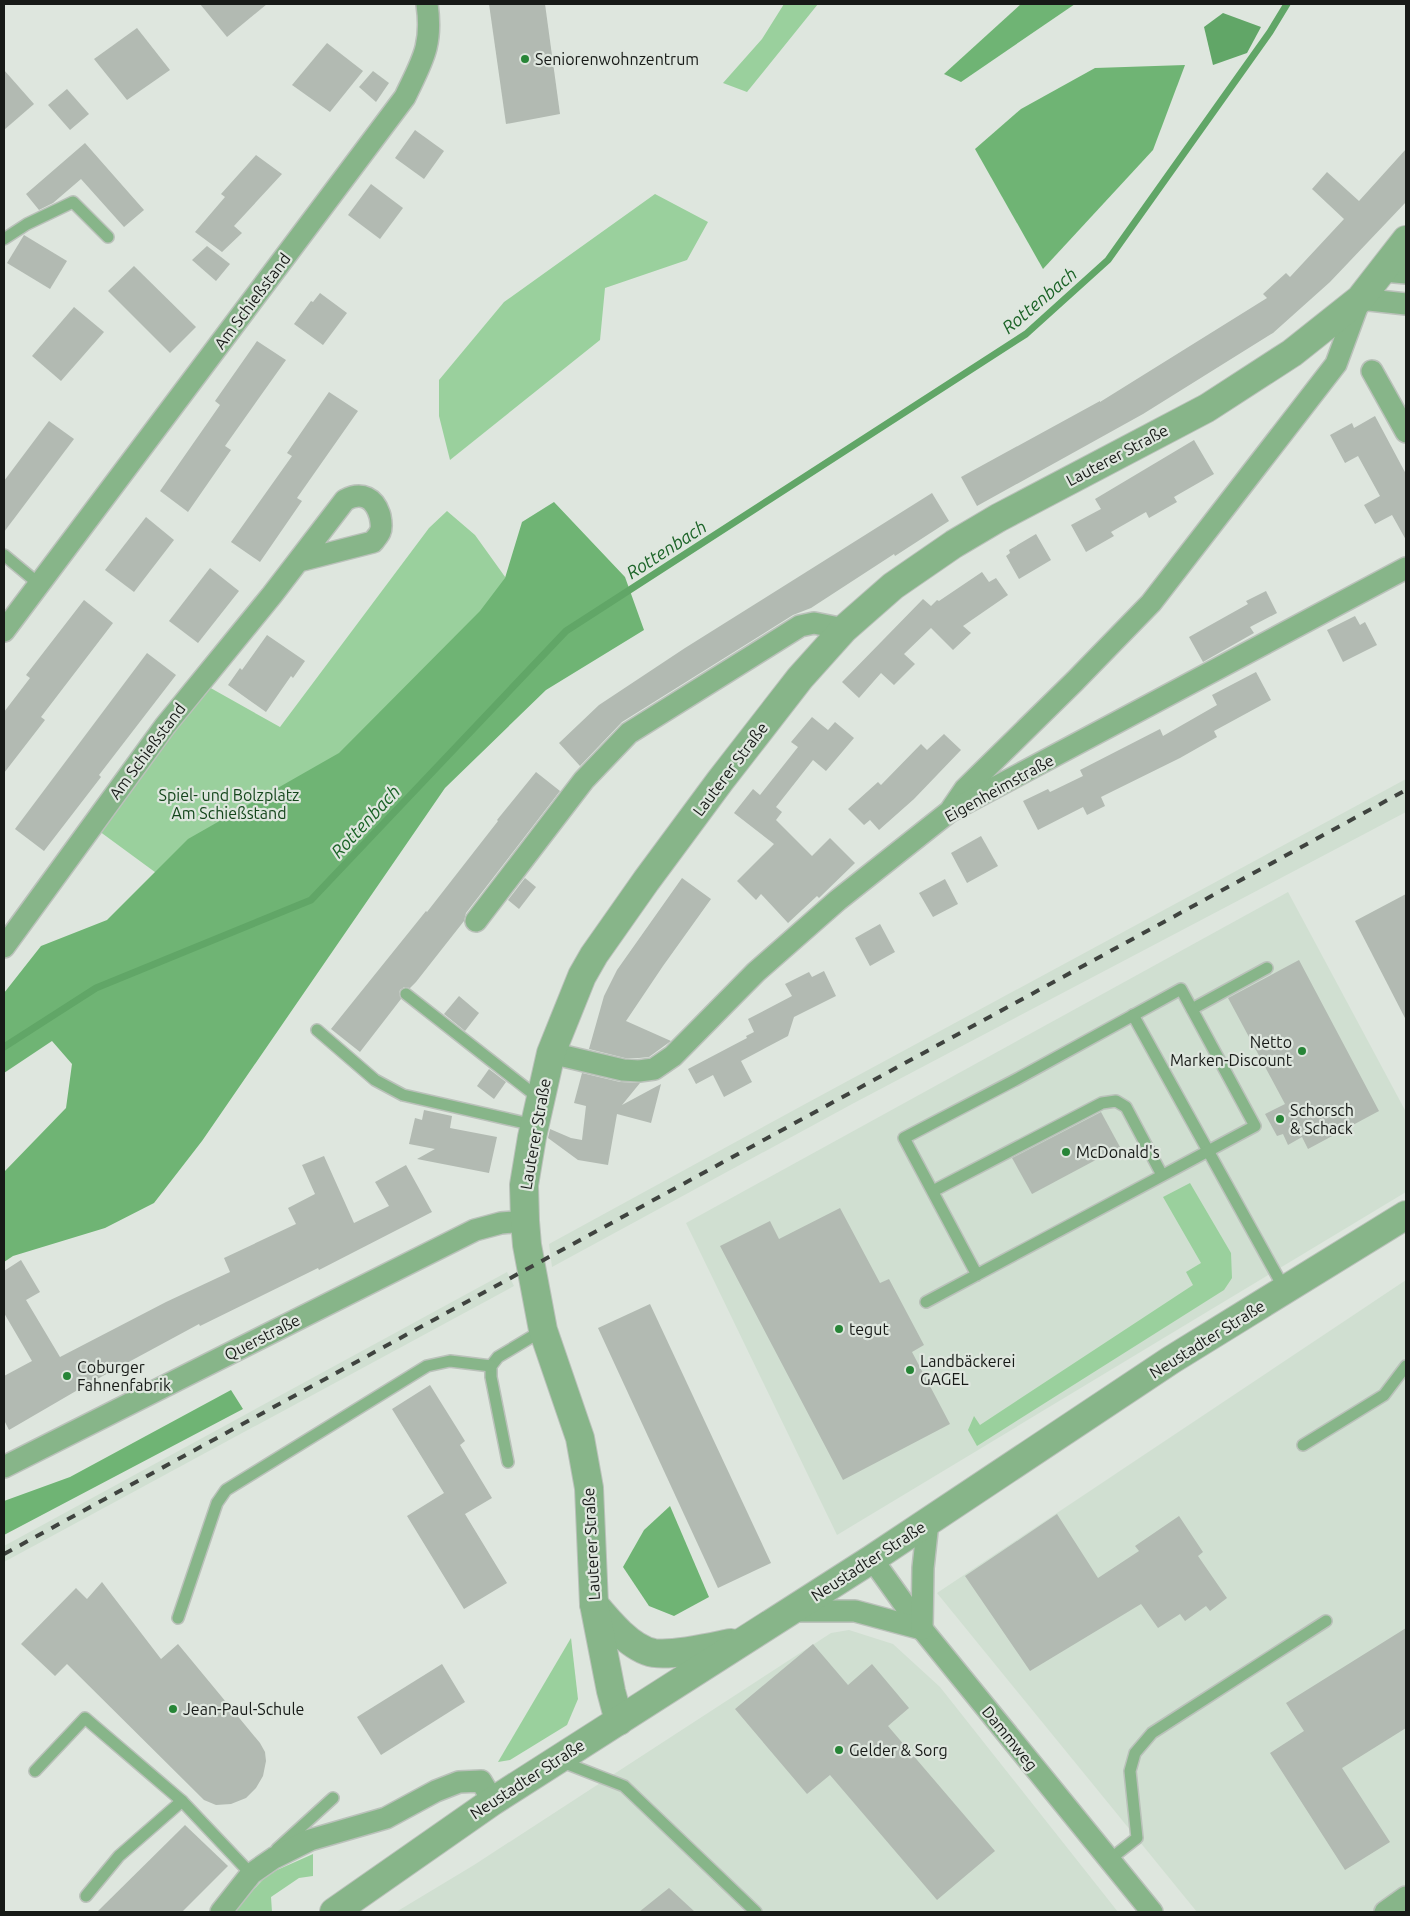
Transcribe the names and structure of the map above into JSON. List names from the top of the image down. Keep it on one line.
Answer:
{"streets":{"street":["Am Schießstand","Lauterer Straße","Eigenheimstraße","Querstraße","Neustadter Straße","Dammweg"]},"crossings":[["Lauterer Straße","Eigenheimstraße"],["Lauterer Straße","Querstraße"],["Lauterer Straße","Neustadter Straße"],["Neustadter Straße","Dammweg"]],"water":["Rottenbach"],"parks":["Spiel- und Bolzplatz Am Schießstand"],"places":["Seniorenwohnzentrum","Netto Marken-Discount","Schorsch & Schack","McDonald's","tegut","Landbäckerei GAGEL","Coburger Fahnenfabrik","Jean-Paul-Schule","Gelder & Sorg"]}
